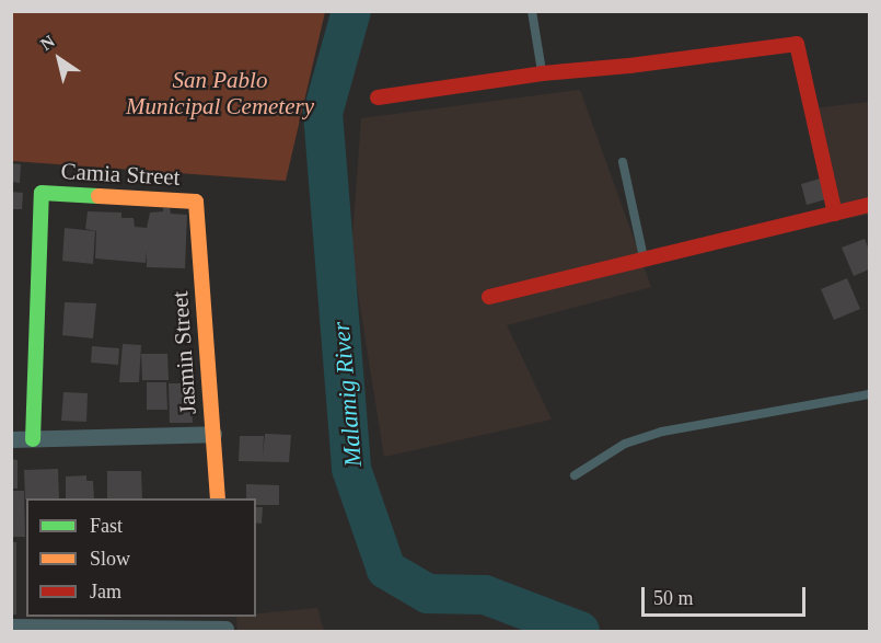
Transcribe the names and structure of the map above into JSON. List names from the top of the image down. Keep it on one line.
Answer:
{"streets":{"street":["Camia Street","Jasmin Street"]},"crossings":[["Camia Street","Jasmin Street"]],"water":["Malamig River"],"parks":["San Pablo Municipal Cemetery"],"legend":["Fast","Slow","Jam"],"scale_bar":"50 m","north":"top left"}
